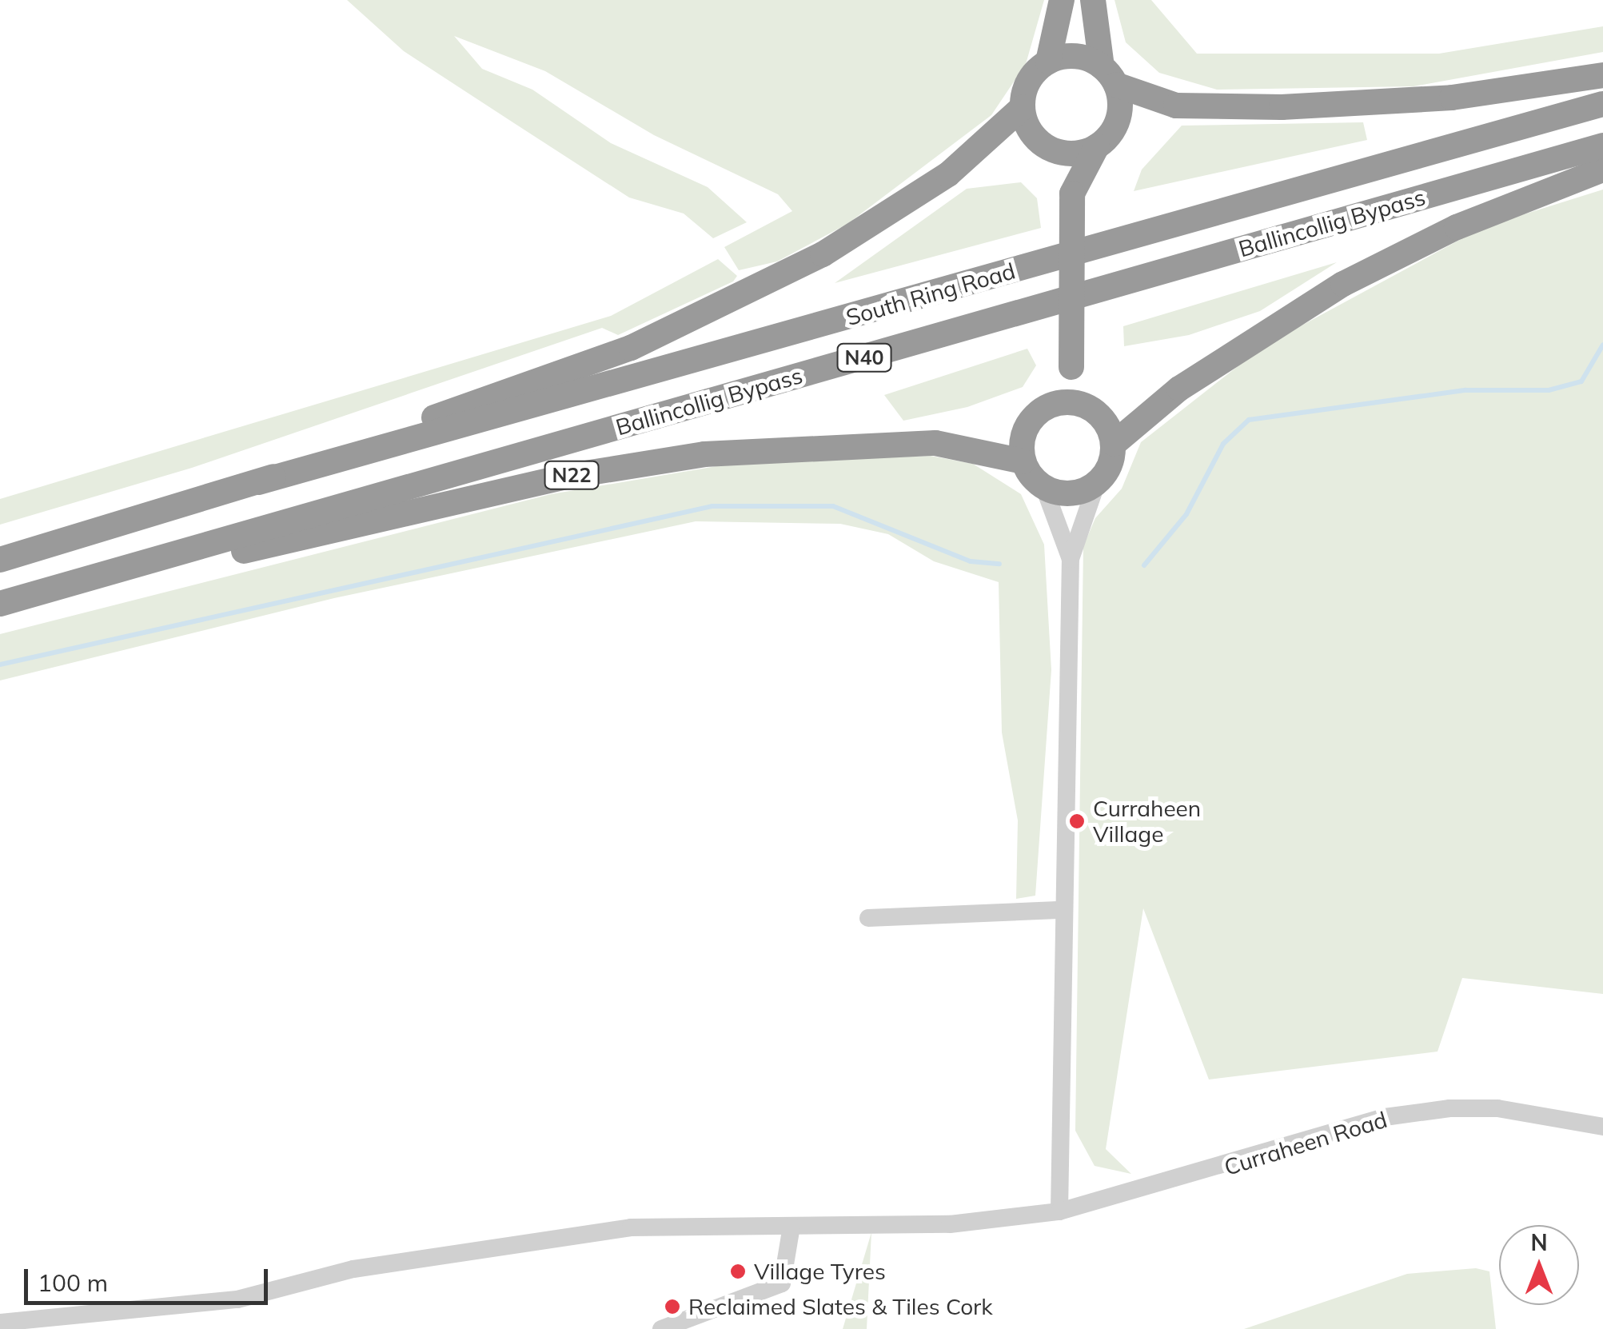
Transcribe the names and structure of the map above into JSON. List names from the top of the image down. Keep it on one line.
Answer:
{"streets":{"highway":["Ballincollig Bypass","South Ring Road","N40","N22"],"street":["Curraheen Road"]},"crossings":[["Ballincollig Bypass","N22"]],"places":["Curraheen Village","Village Tyres","Reclaimed Slates & Tiles Cork"],"scale_bar":"100 m","north":"top"}
